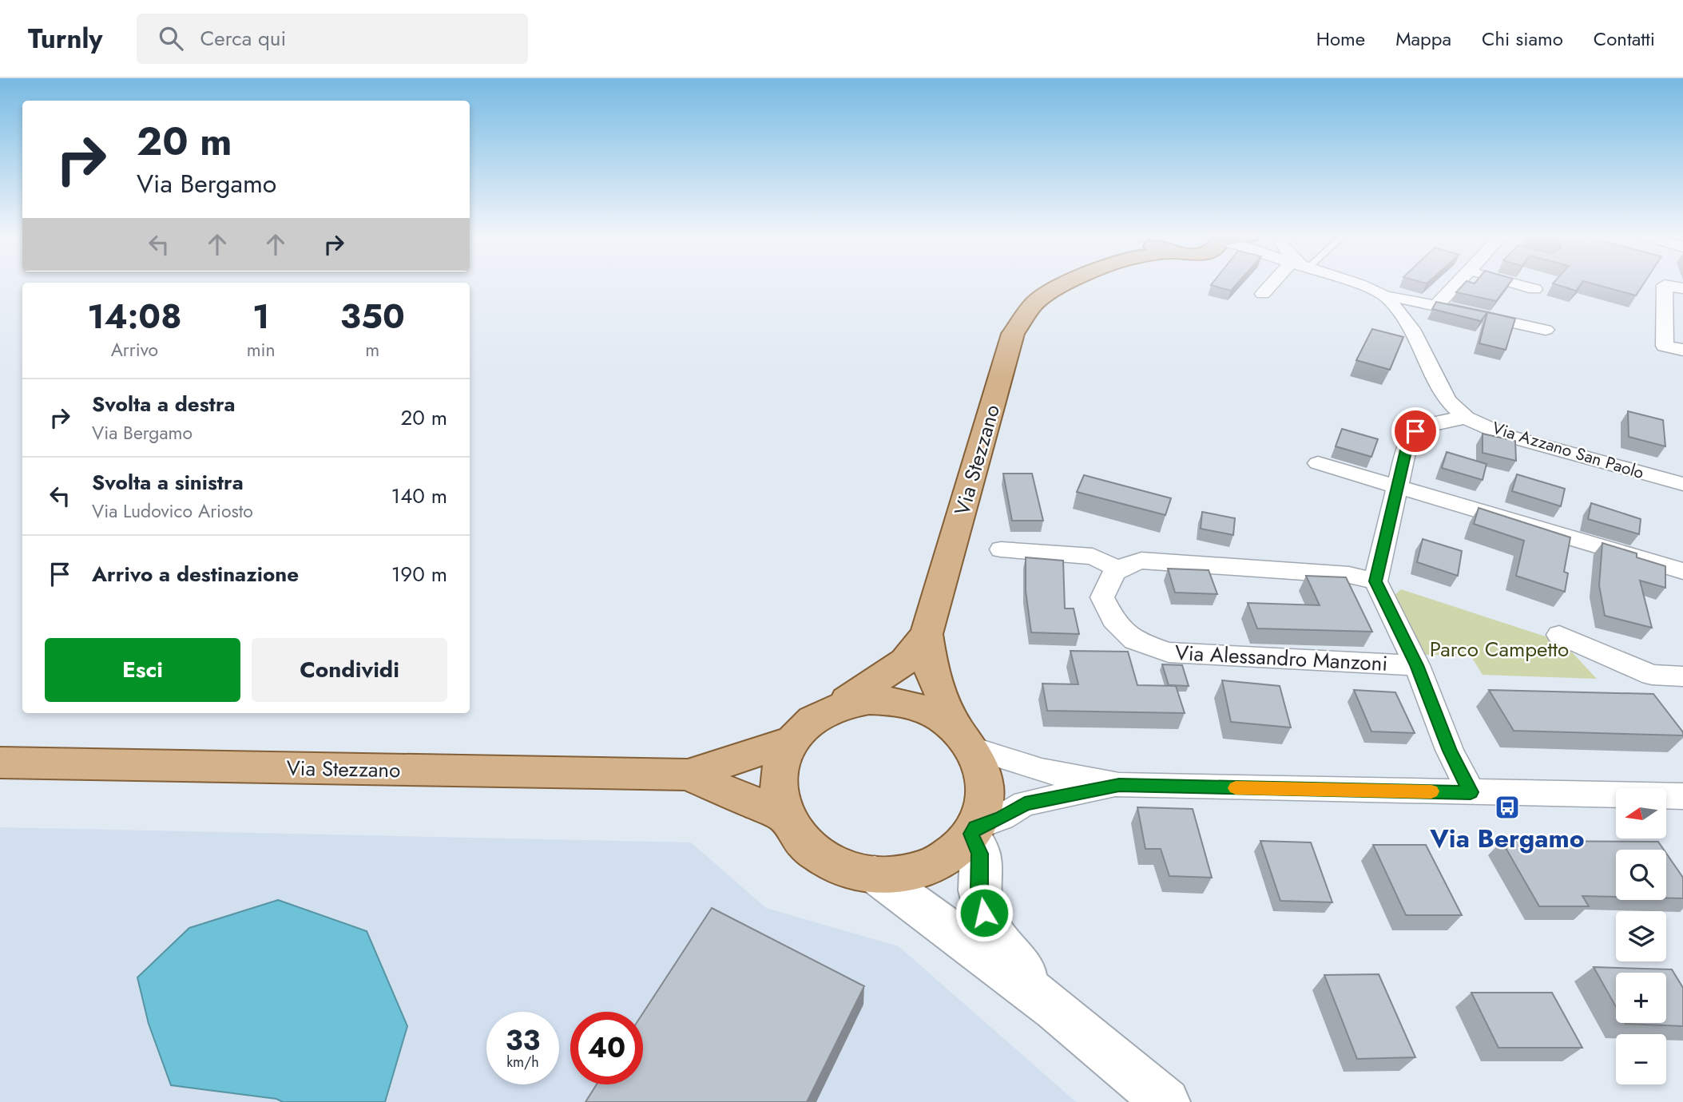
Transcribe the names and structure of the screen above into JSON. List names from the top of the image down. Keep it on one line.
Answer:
{"streets":{"main road":["Via Stezzano"],"street":["Via Azzano San Paolo","Via Alessandro Manzoni"]},"parks":["Parco Campetto"],"places":{"bus stop":["Via Bergamo"]},"north":"left","page":{"header":"Turnly","search":"Cerca qui","nav":["Home","Mappa","Chi siamo","Contatti"],"turn":["20 m","Via Bergamo"],"eta":["14:08","Arrivo","1","min","350","m"],"list":[{"name":"Svolta a destra","note":"Via Bergamo","value":"20 m"},{"name":"Svolta a sinistra","note":"Via Ludovico Ariosto","value":"140 m"},{"name":"Arrivo a destinazione","value":"190 m"}],"buttons":["Esci","Condividi"],"map_buttons":["+","−"],"speed":"33 km/h","limit":"40"}}
